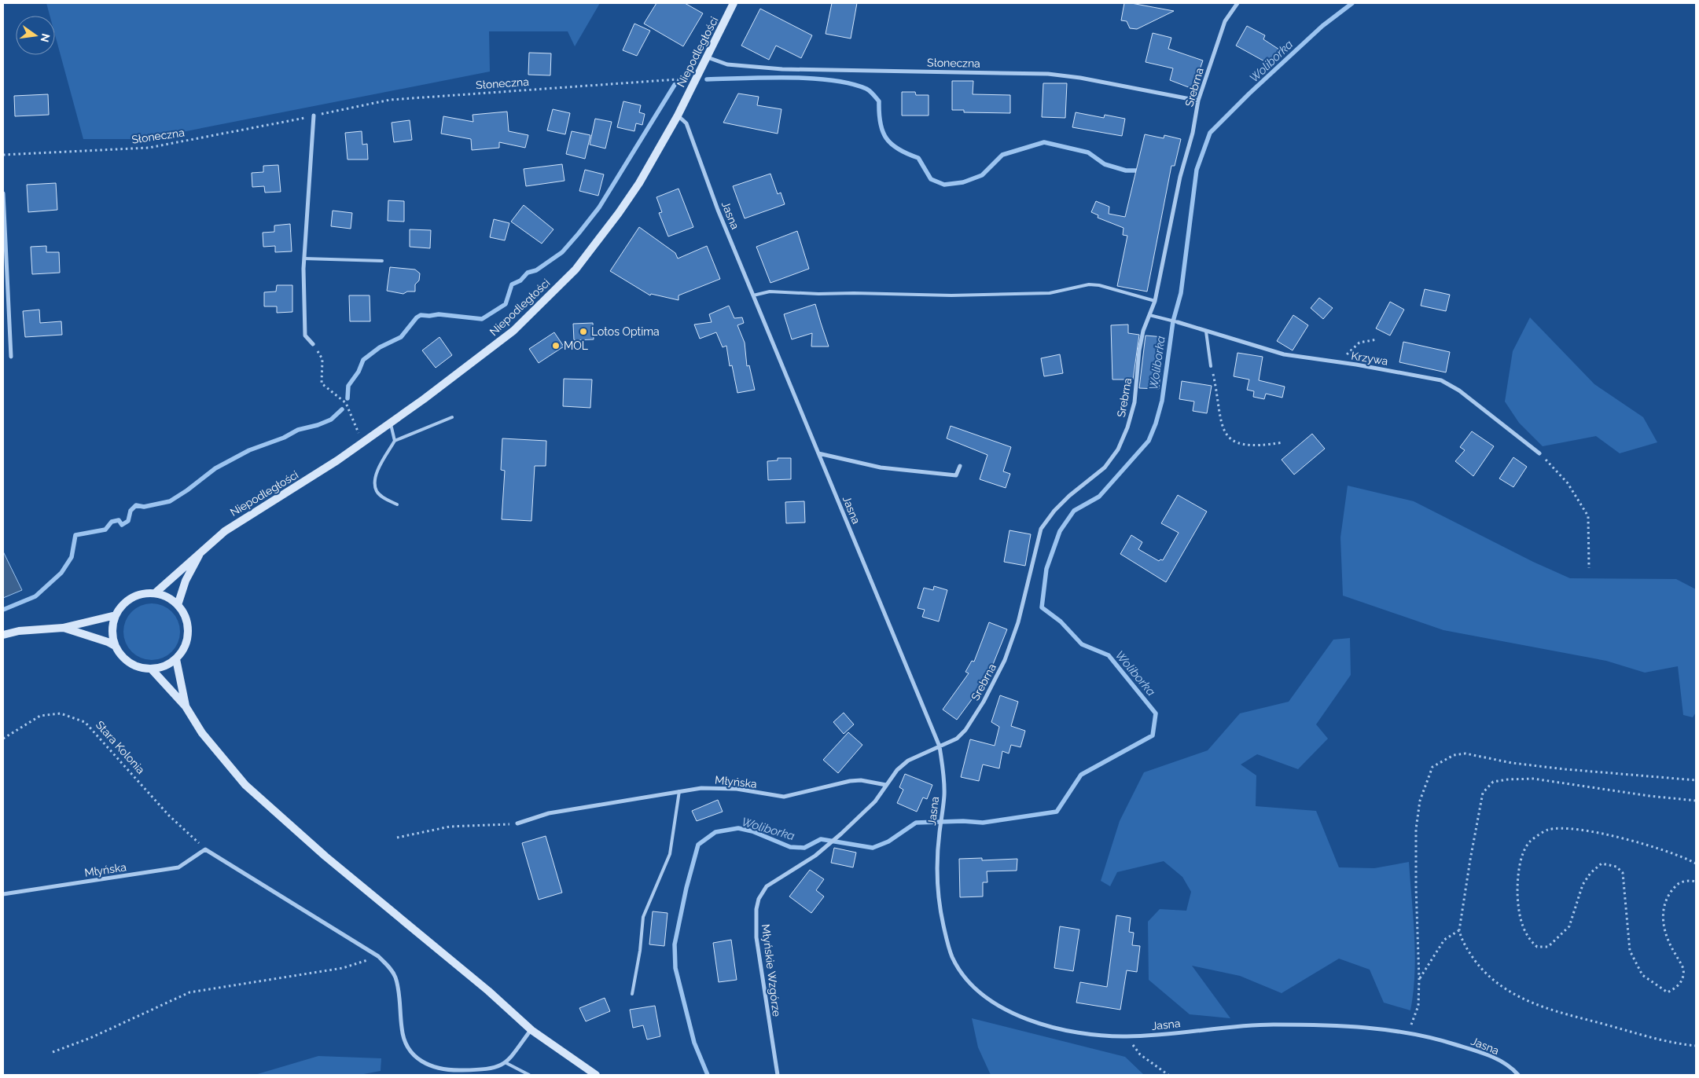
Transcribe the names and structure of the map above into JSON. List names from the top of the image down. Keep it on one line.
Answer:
{"streets":{"main road":["Niepodległości"],"street":["Słoneczna","Srebrna","Jasna","Krzywa","Młyńska","Młyńskie Wzgórze"],"path":["Stara Kolonia"]},"crossings":[["Niepodległości","Słoneczna"],["Niepodległości","Jasna"],["Słoneczna","Srebrna"],["Srebrna","Jasna"],["Stara Kolonia","Młyńska"],["Młyńska","Młyńskie Wzgórze"]],"water":["Woliborka"],"places":["Lotos Optima","MOL"],"north":"right"}
